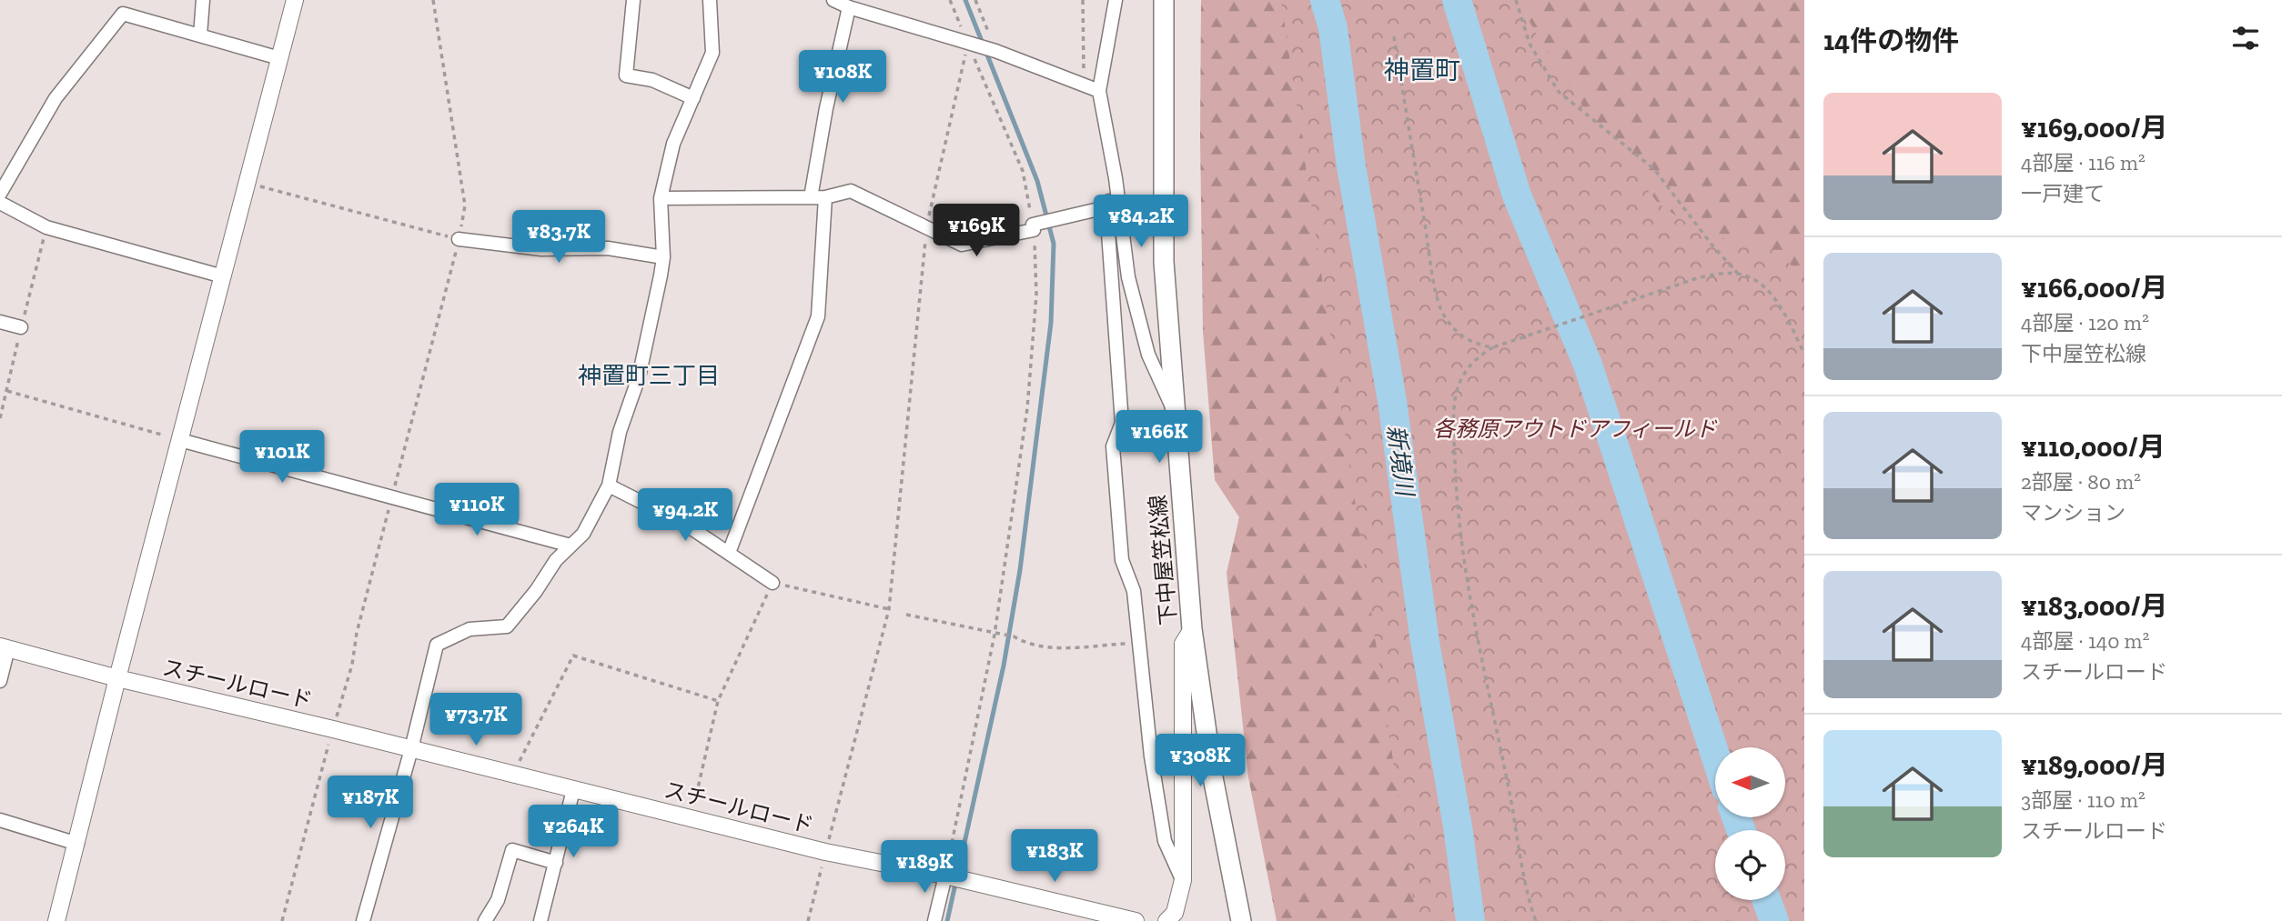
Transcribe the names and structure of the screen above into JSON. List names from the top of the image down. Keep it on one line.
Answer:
{"streets":{"main road":["下中屋笠松線"],"street":["スチールロード"]},"districts":["神置町","神置町三丁目"],"water":["新境川"],"parks":["各務原アウトドアフィールド"],"north":"left","page":{"heading":"14件の物件","price":["¥108K","¥84.2K","¥169K","¥83.7K","¥166K","¥101K","¥110K","¥94.2K","¥73.7K","¥308K","¥187K","¥264K","¥183K","¥189K"],"list":[{"name":"¥169,000/月","note":"4部屋 · 116 m² · 一戸建て"},{"name":"¥166,000/月","note":"4部屋 · 120 m² · 下中屋笠松線"},{"name":"¥110,000/月","note":"2部屋 · 80 m² · マンション"},{"name":"¥183,000/月","note":"4部屋 · 140 m² · スチールロード"},{"name":"¥189,000/月","note":"3部屋 · 110 m² · スチールロード"}]}}
